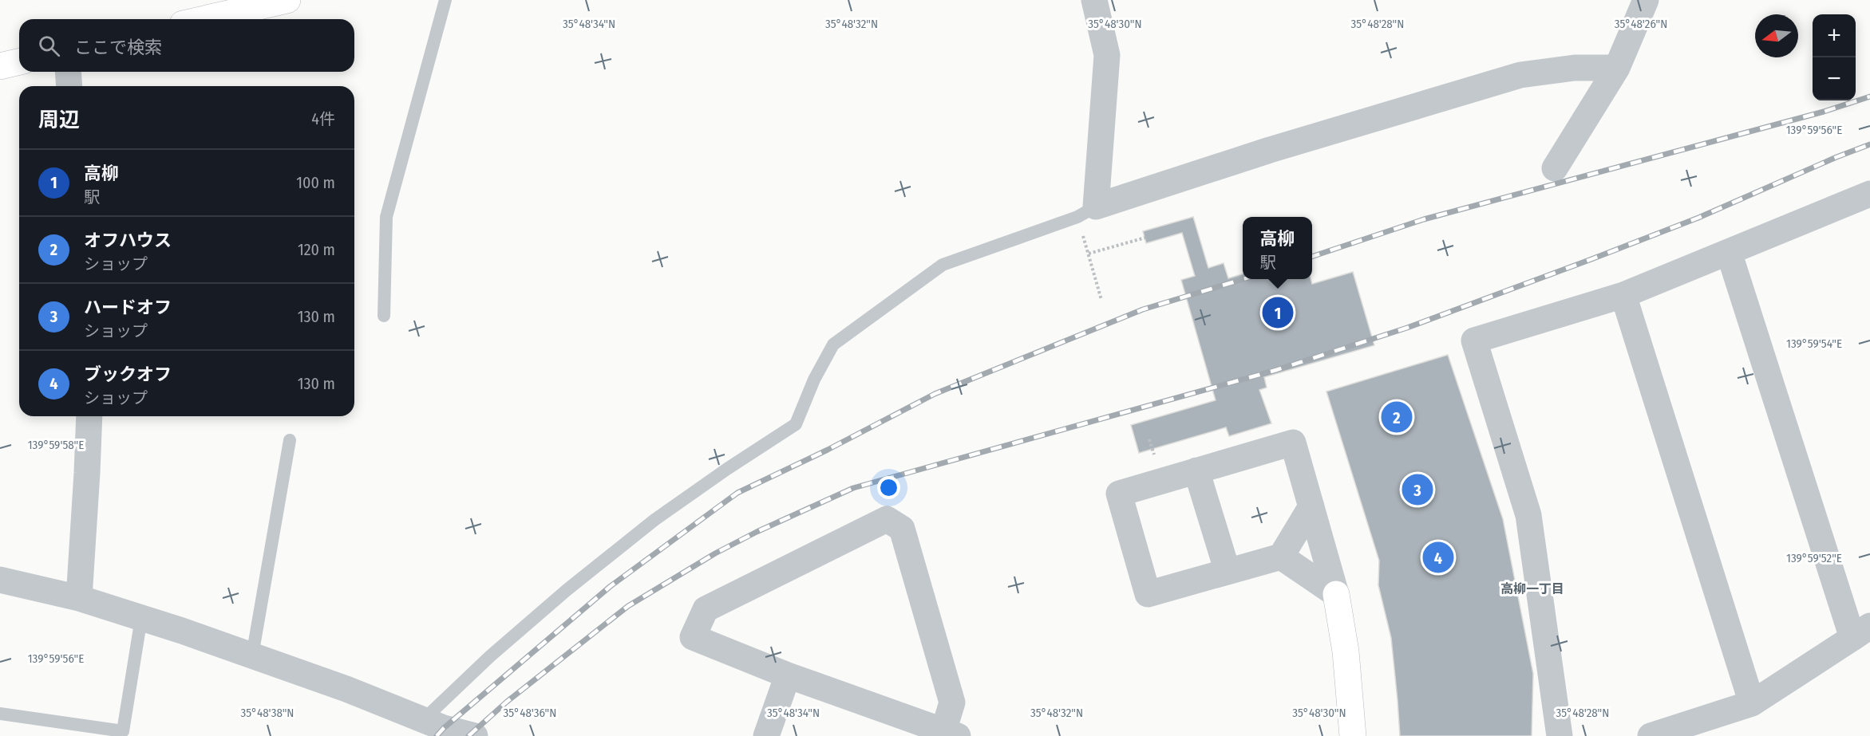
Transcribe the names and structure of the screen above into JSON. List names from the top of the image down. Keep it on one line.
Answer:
{"districts":["高柳一丁目"],"north":"left","page":{"map_buttons":["+","−"],"search":"ここで検索","heading":["周辺","4件"],"list":[{"mark":"1","name":"高柳","note":"駅","value":"100 m"},{"mark":"2","name":"オフハウス","note":"ショップ","value":"120 m"},{"mark":"3","name":"ハードオフ","note":"ショップ","value":"130 m"},{"mark":"4","name":"ブックオフ","note":"ショップ","value":"130 m"}],"popup":["高柳","駅"],"pins":["1","2","3","4"]},"coordinates":["35°48'34\"N","35°48'32\"N","35°48'30\"N","35°48'28\"N","35°48'26\"N","139°59'56\"E","139°59'54\"E","139°59'58\"E","139°59'52\"E","35°48'38\"N","35°48'36\"N"]}
